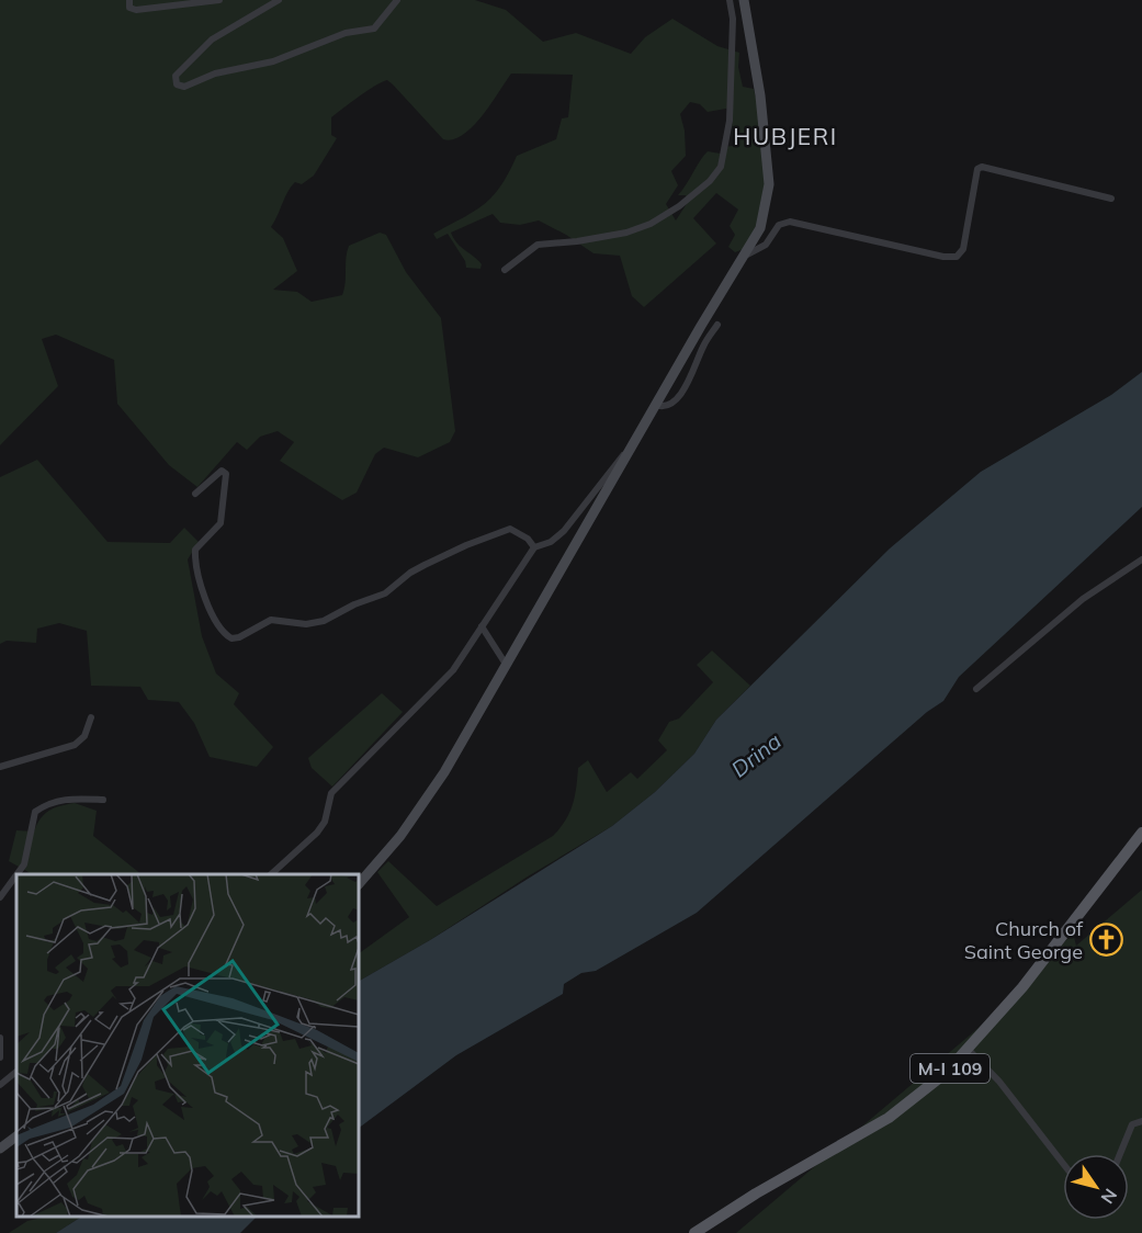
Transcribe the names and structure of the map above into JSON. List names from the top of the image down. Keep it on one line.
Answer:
{"streets":{"main road":["M-I 109"]},"districts":["HUBJERI"],"water":["Drina"],"places":{"church":["Church of Saint George"]},"north":"bottom right"}
